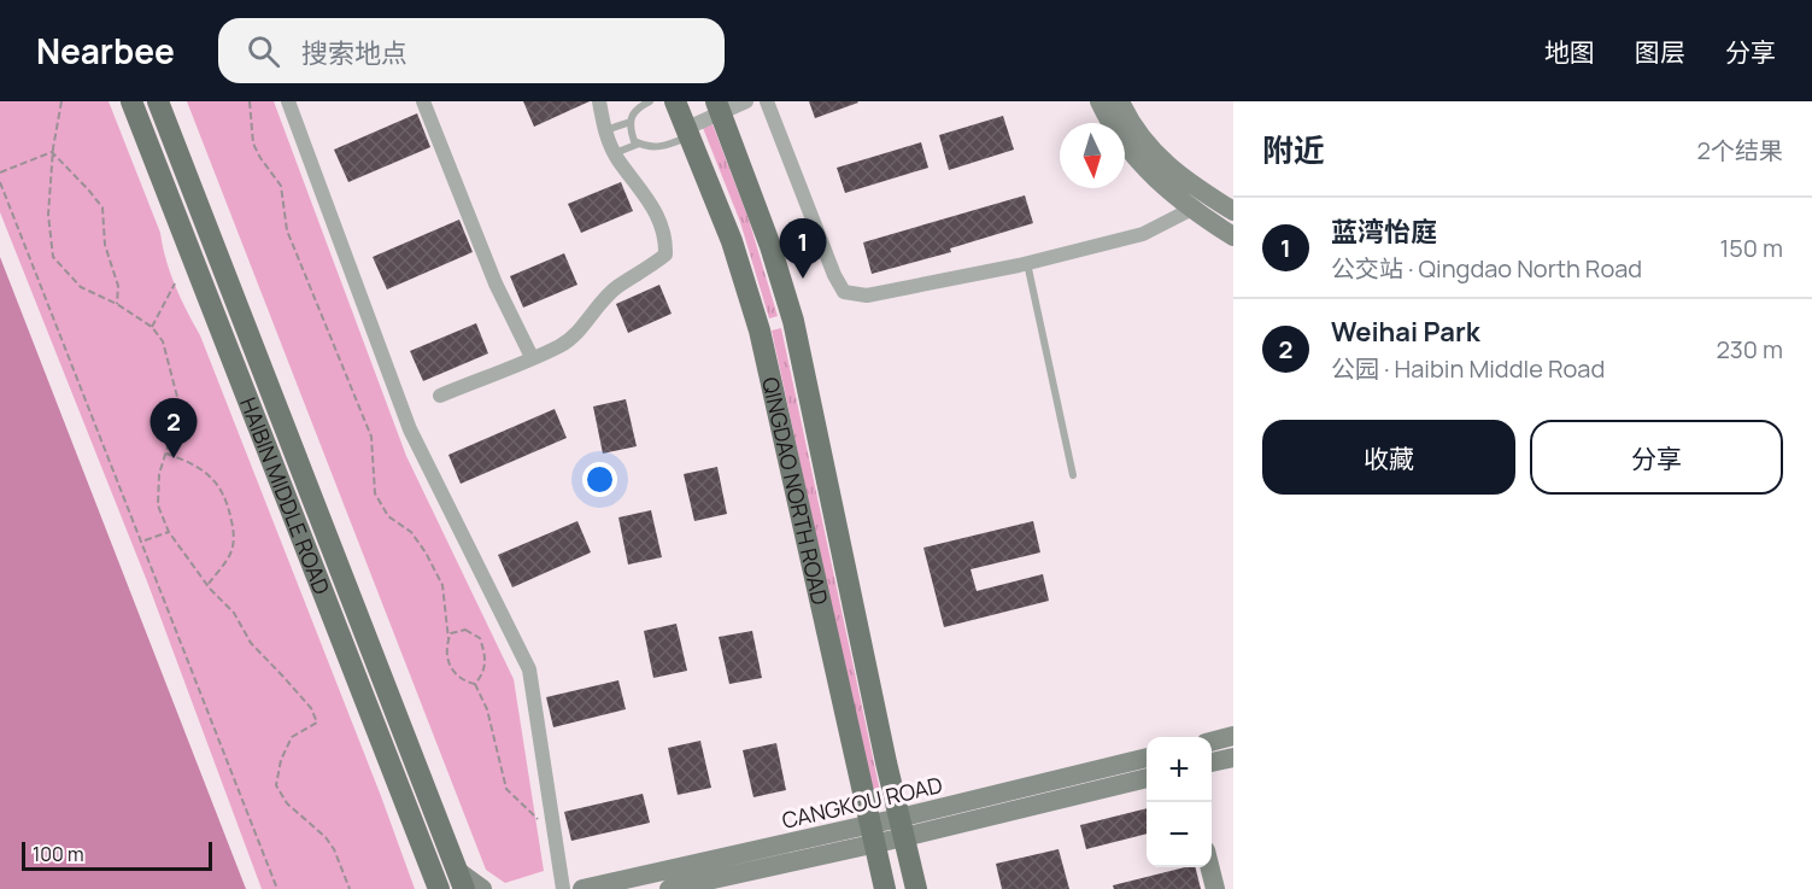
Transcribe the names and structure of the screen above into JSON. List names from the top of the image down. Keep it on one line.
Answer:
{"streets":{"main road":["QINGDAO NORTH ROAD","HAIBIN MIDDLE ROAD","CANGKOU ROAD"]},"crossings":[["QINGDAO NORTH ROAD","CANGKOU ROAD"]],"scale_bar":"100 m","north":"bottom","page":{"header":"Nearbee","search":"搜索地点","nav":["地图","图层","分享"],"heading":["附近","2个结果"],"list":[{"mark":"1","name":"蓝湾怡庭","note":"公交站 · Qingdao North Road","value":"150 m"},{"mark":"2","name":"Weihai Park","note":"公园 · Haibin Middle Road","value":"230 m"}],"pins":["1","2"],"buttons":["收藏","分享"],"map_buttons":["+","−"],"scale":"100 m"}}
